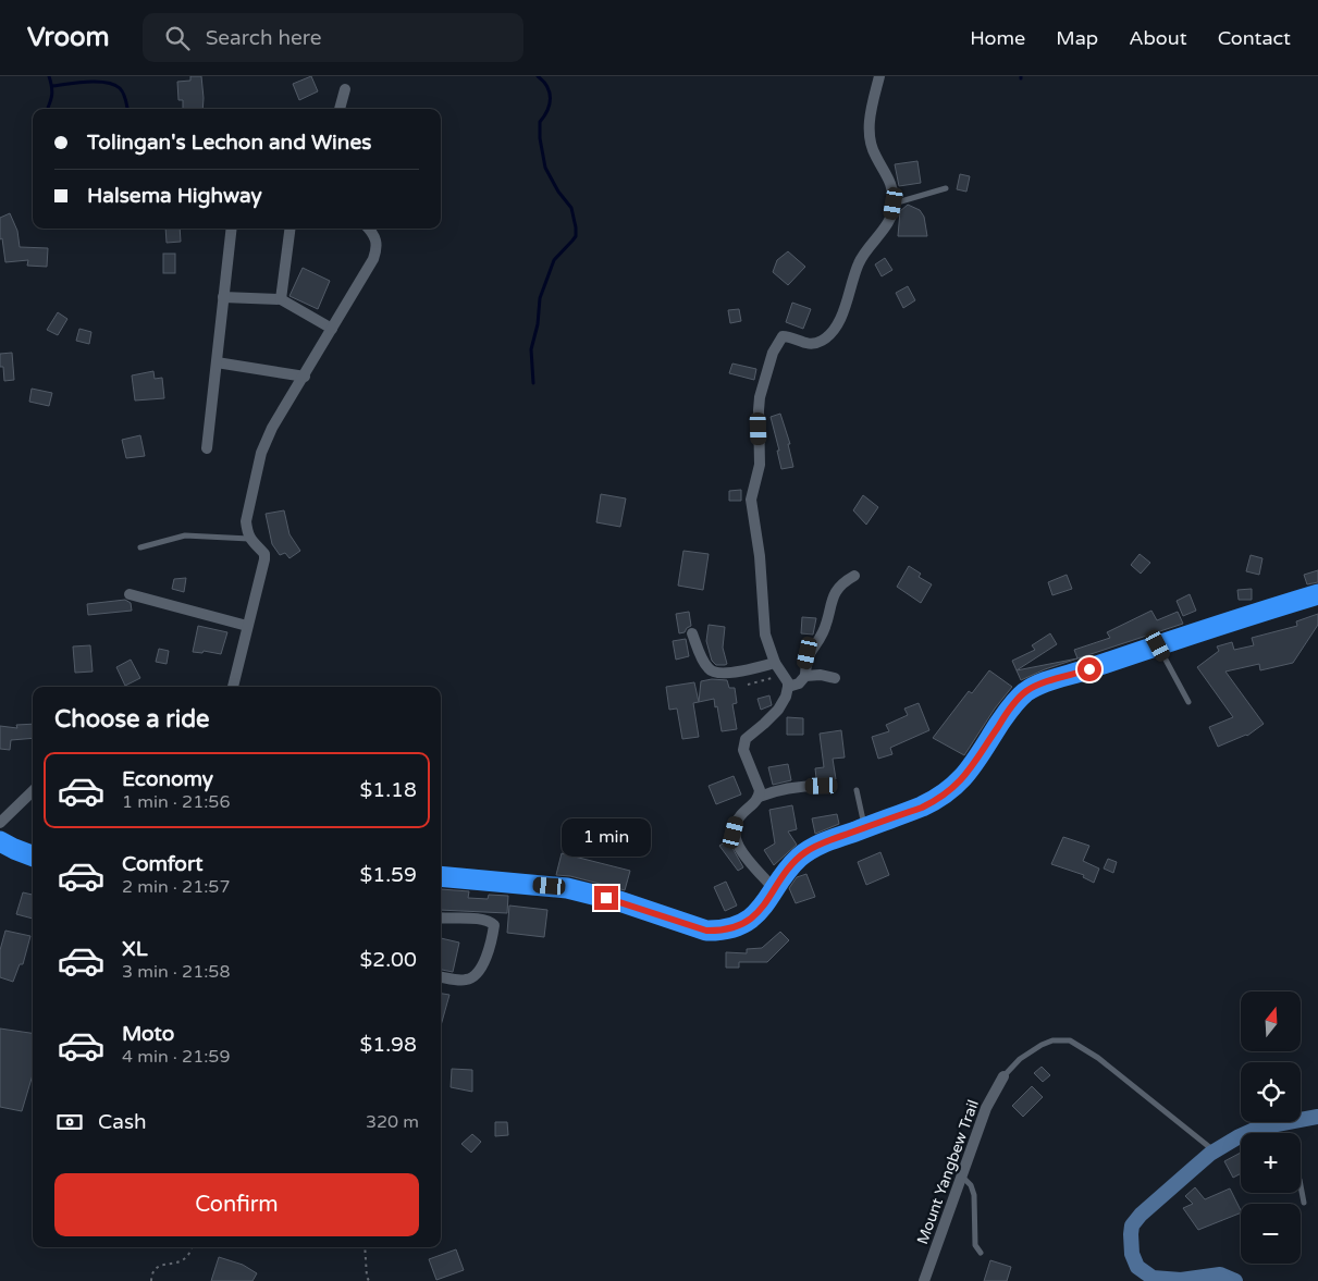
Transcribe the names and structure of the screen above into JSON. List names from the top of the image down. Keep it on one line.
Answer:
{"streets":{"street":["Mount Yangbew Trail"]},"north":"top","page":{"header":"Vroom","search":"Search here","nav":["Home","Map","About","Contact"],"banner":["Tolingan's Lechon and Wines","Halsema Highway"],"heading":"Choose a ride","list":[{"name":"Economy","note":"1 min · 21:56","value":"$1.18"},{"name":"Comfort","note":"2 min · 21:57","value":"$1.59"},{"name":"XL","note":"3 min · 21:58","value":"$2.00"},{"name":"Moto","note":"4 min · 21:59","value":"$1.98"}],"bubble":"1 min","map_buttons":["+","−"],"pay":["Cash","320 m"],"buttons":"Confirm"}}
